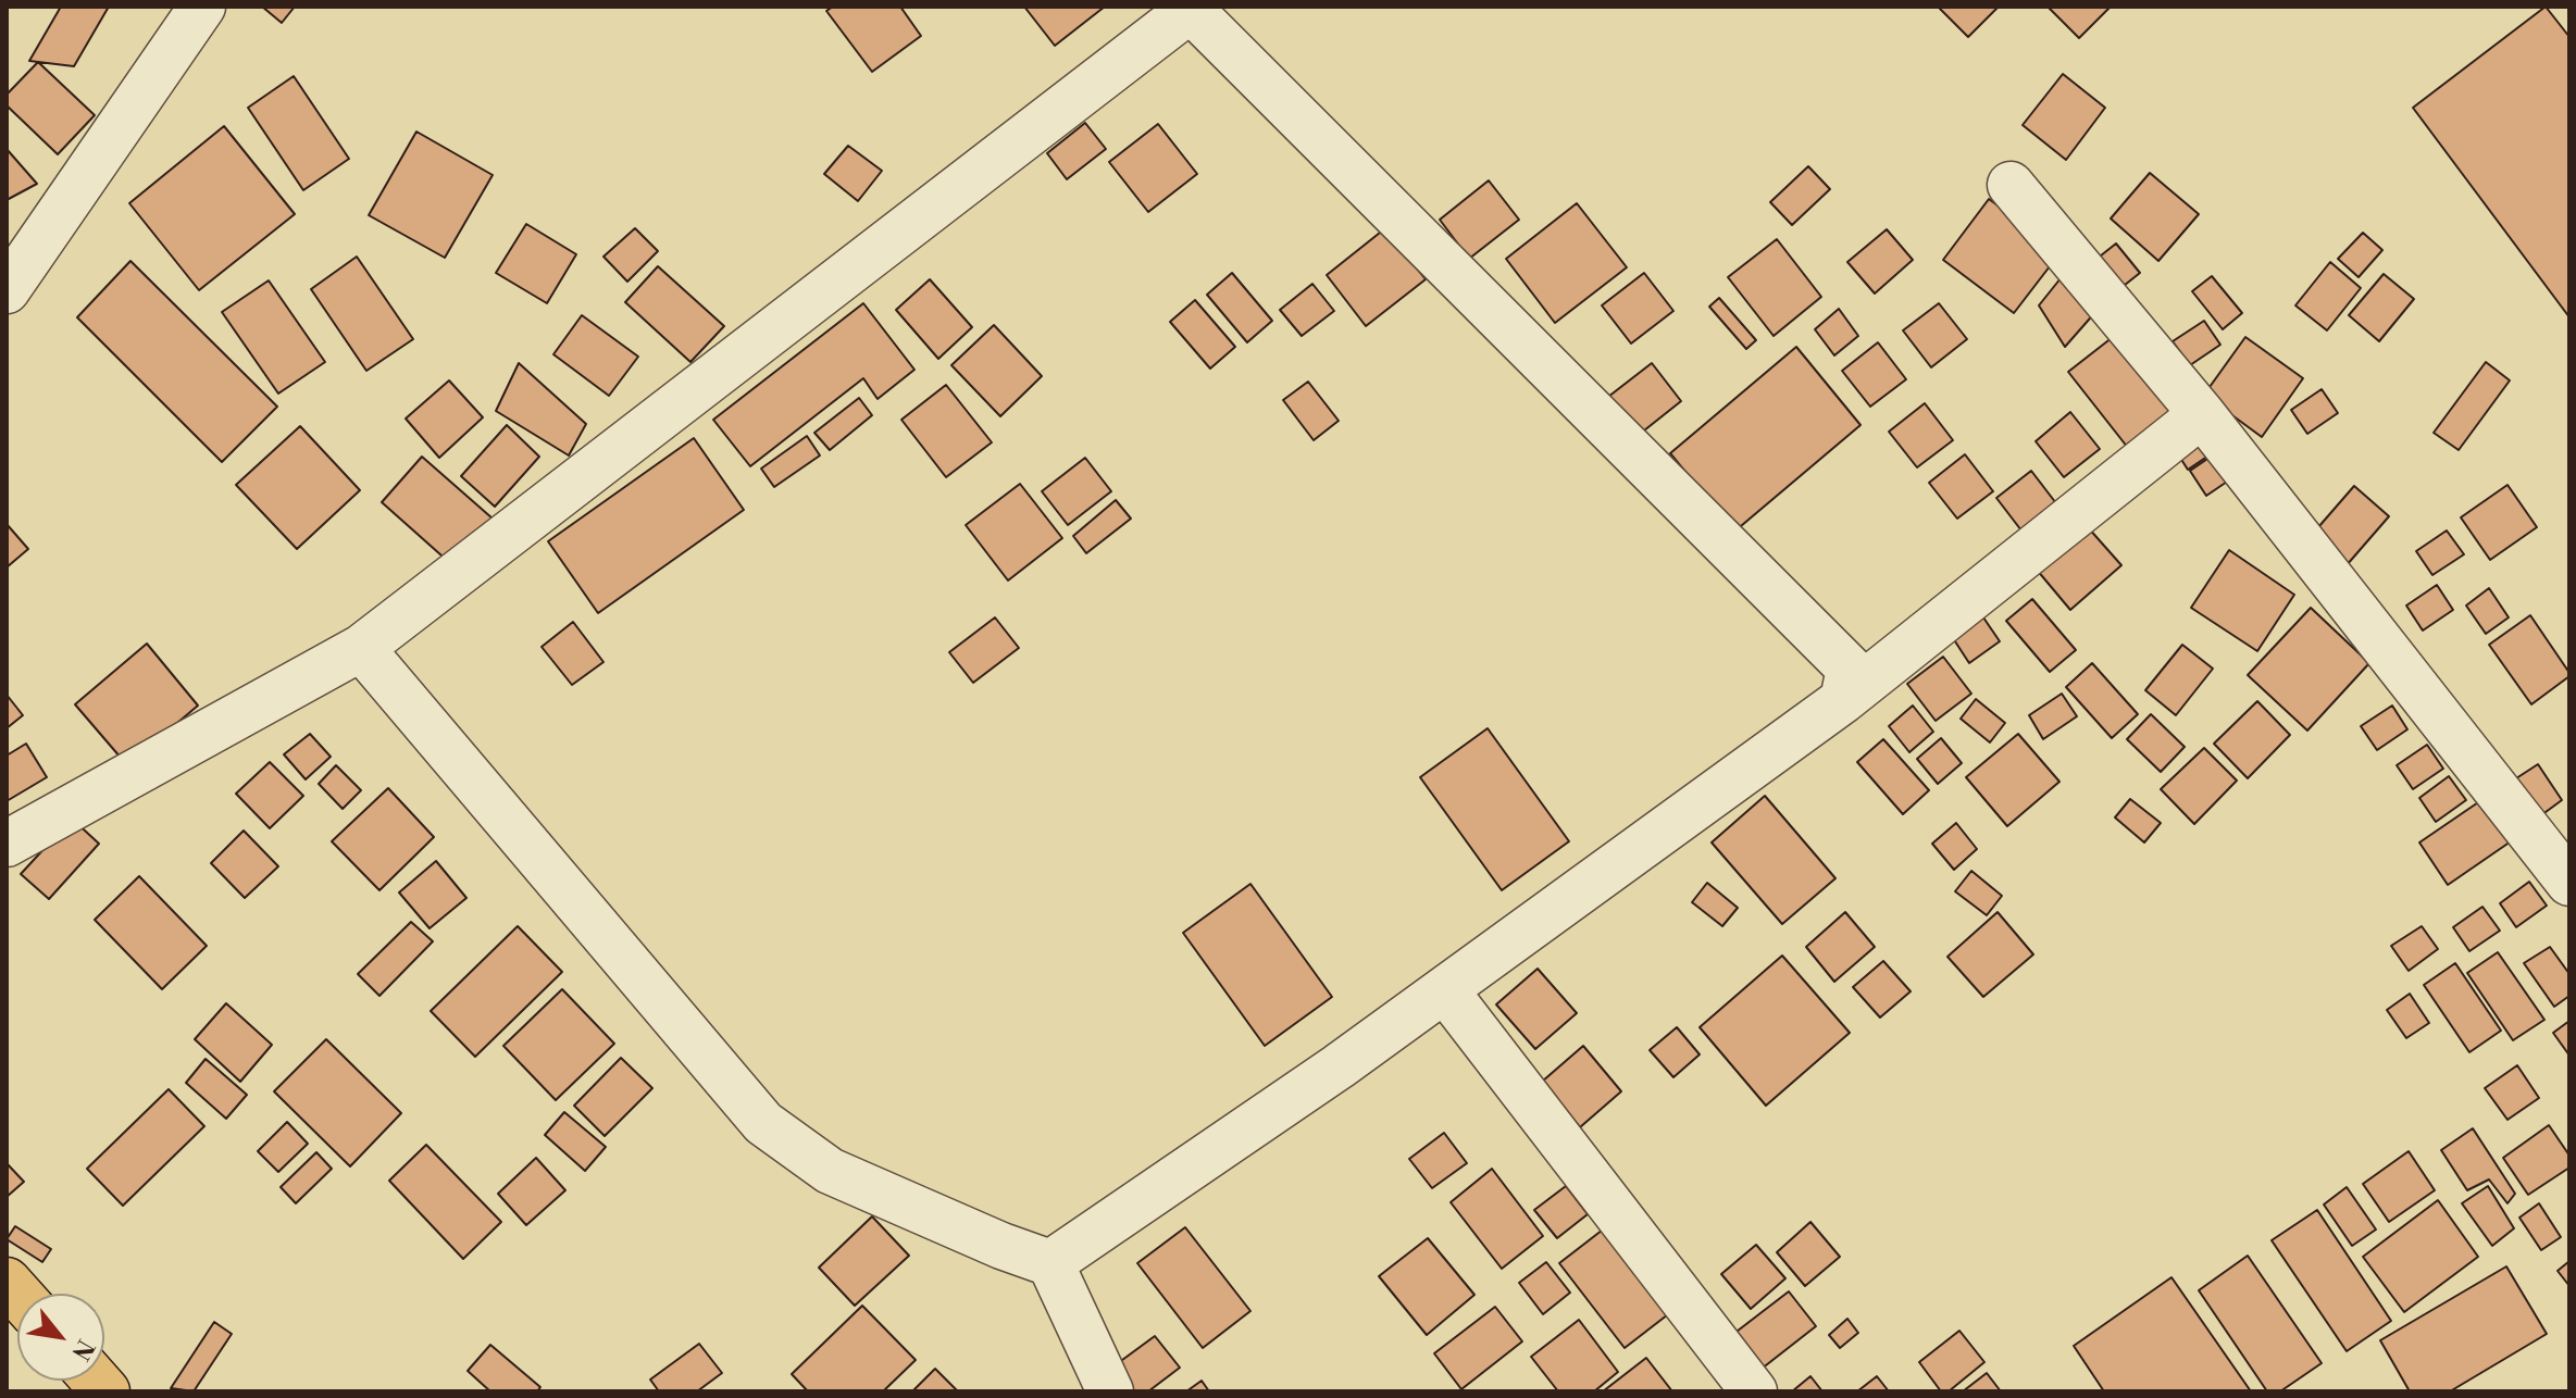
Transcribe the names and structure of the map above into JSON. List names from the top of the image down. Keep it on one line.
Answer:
{"north":"bottom right"}
